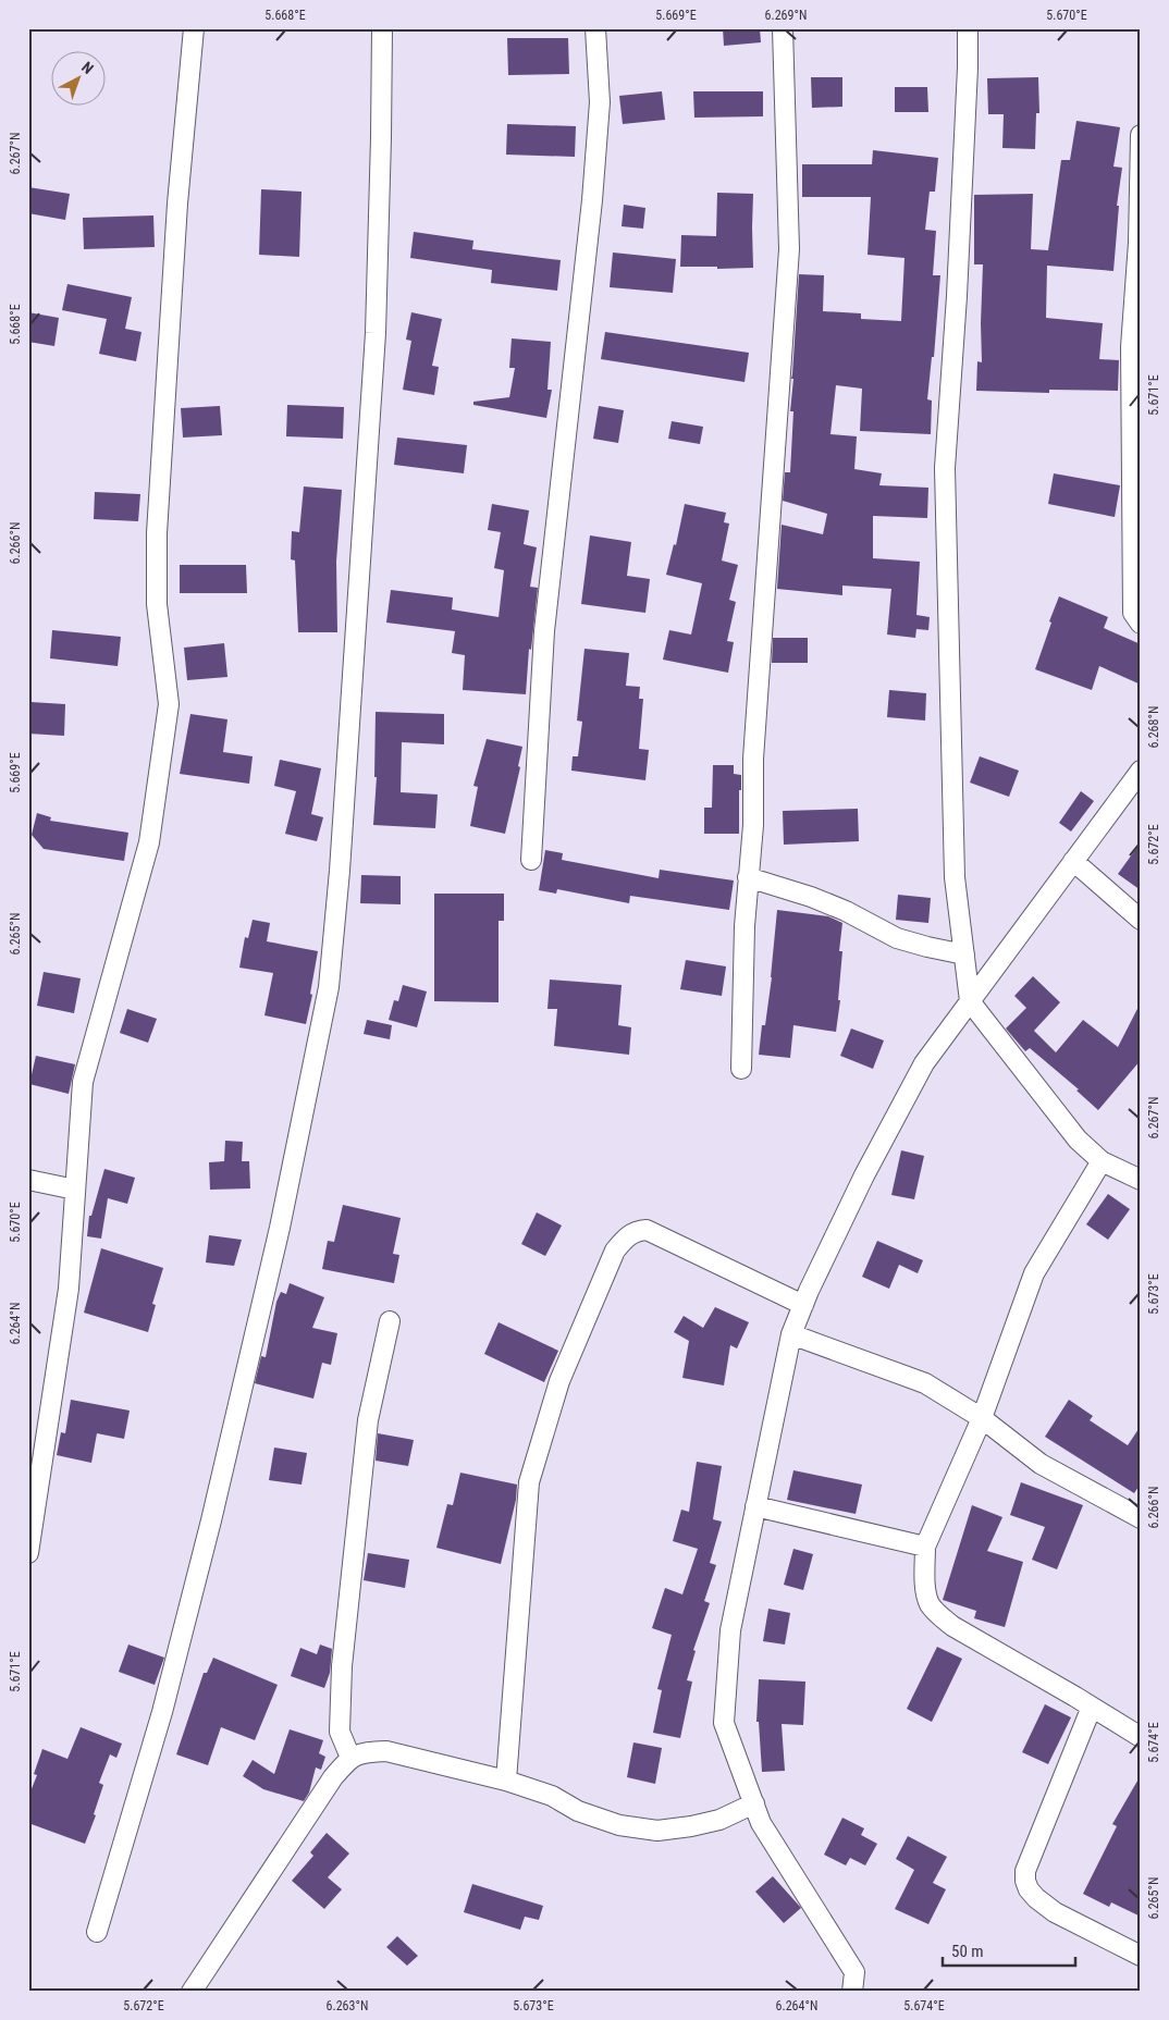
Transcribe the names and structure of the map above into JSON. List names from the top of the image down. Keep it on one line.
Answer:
{"scale_bar":"50 m","north":"top right","coordinates":["5.668°E","5.669°E","6.269°N","5.670°E","6.267°N","5.671°E","6.266°N","6.268°N","5.672°E","6.265°N","5.673°E","6.264°N","5.674°E","6.263°N"]}
